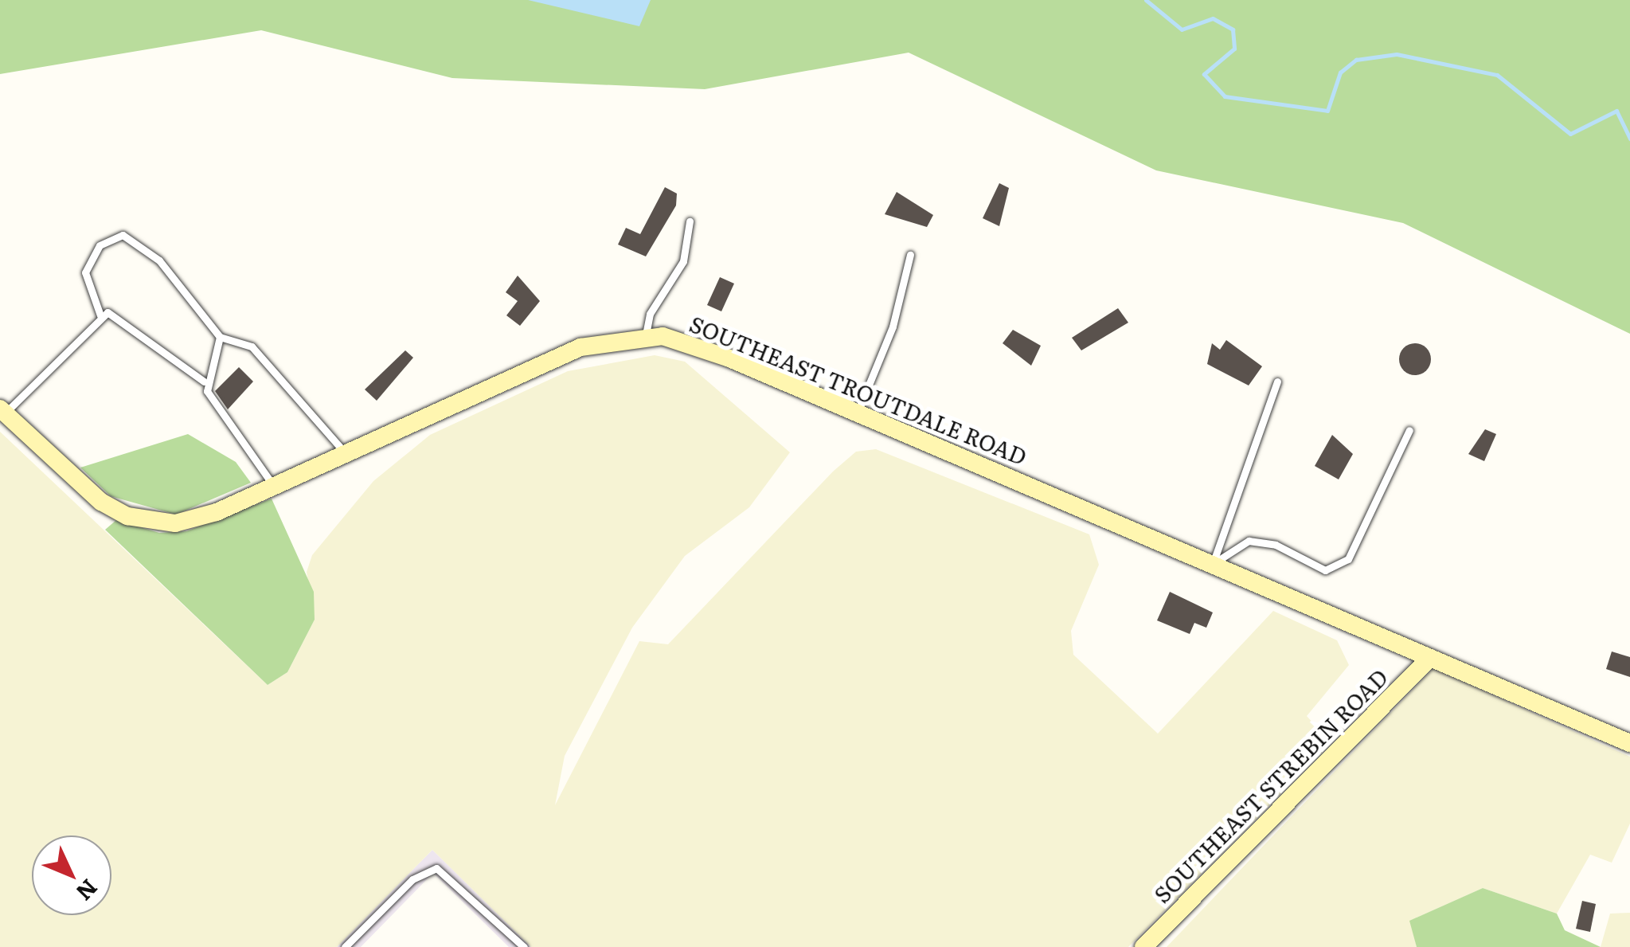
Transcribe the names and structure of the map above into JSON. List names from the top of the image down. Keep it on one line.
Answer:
{"streets":{"main road":["SOUTHEAST TROUTDALE ROAD","SOUTHEAST STREBIN ROAD"]},"crossings":[["SOUTHEAST TROUTDALE ROAD","SOUTHEAST STREBIN ROAD"]],"north":"bottom right"}
